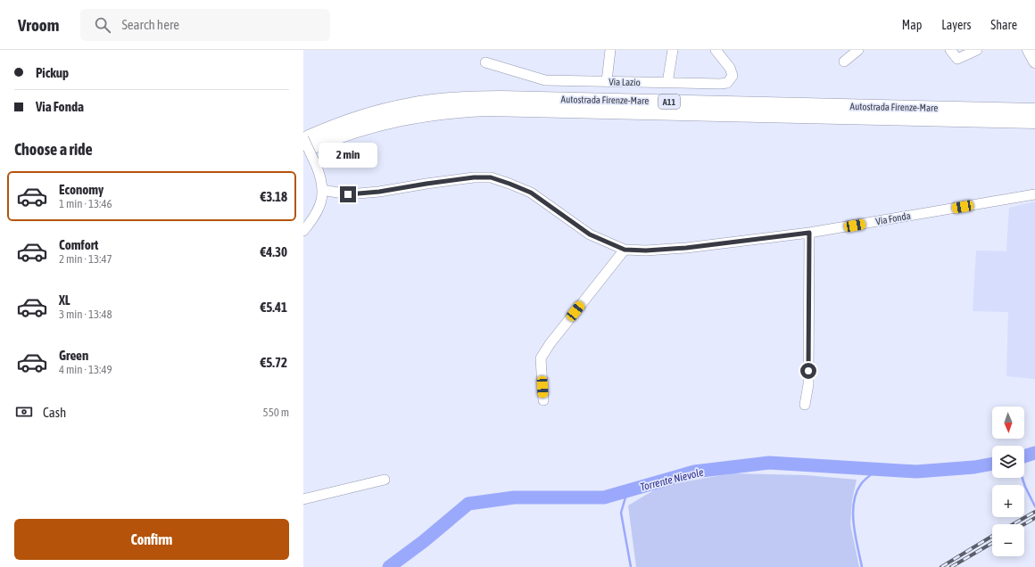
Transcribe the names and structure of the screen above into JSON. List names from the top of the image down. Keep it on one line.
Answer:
{"streets":{"highway":["Autostrada Firenze-Mare","A11"],"street":["Via Lazio","Via Fonda"]},"water":["Torrente Nievole"],"north":"bottom","page":{"header":"Vroom","search":"Search here","nav":["Map","Layers","Share"],"banner":["Pickup","Via Fonda"],"heading":"Choose a ride","bubble":"2 min","list":[{"name":"Economy","note":"1 min · 13:46","value":"€3.18"},{"name":"Comfort","note":"2 min · 13:47","value":"€4.30"},{"name":"XL","note":"3 min · 13:48","value":"€5.41"},{"name":"Green","note":"4 min · 13:49","value":"€5.72"}],"pay":["Cash","550 m"],"map_buttons":["+","−"],"buttons":"Confirm"}}
